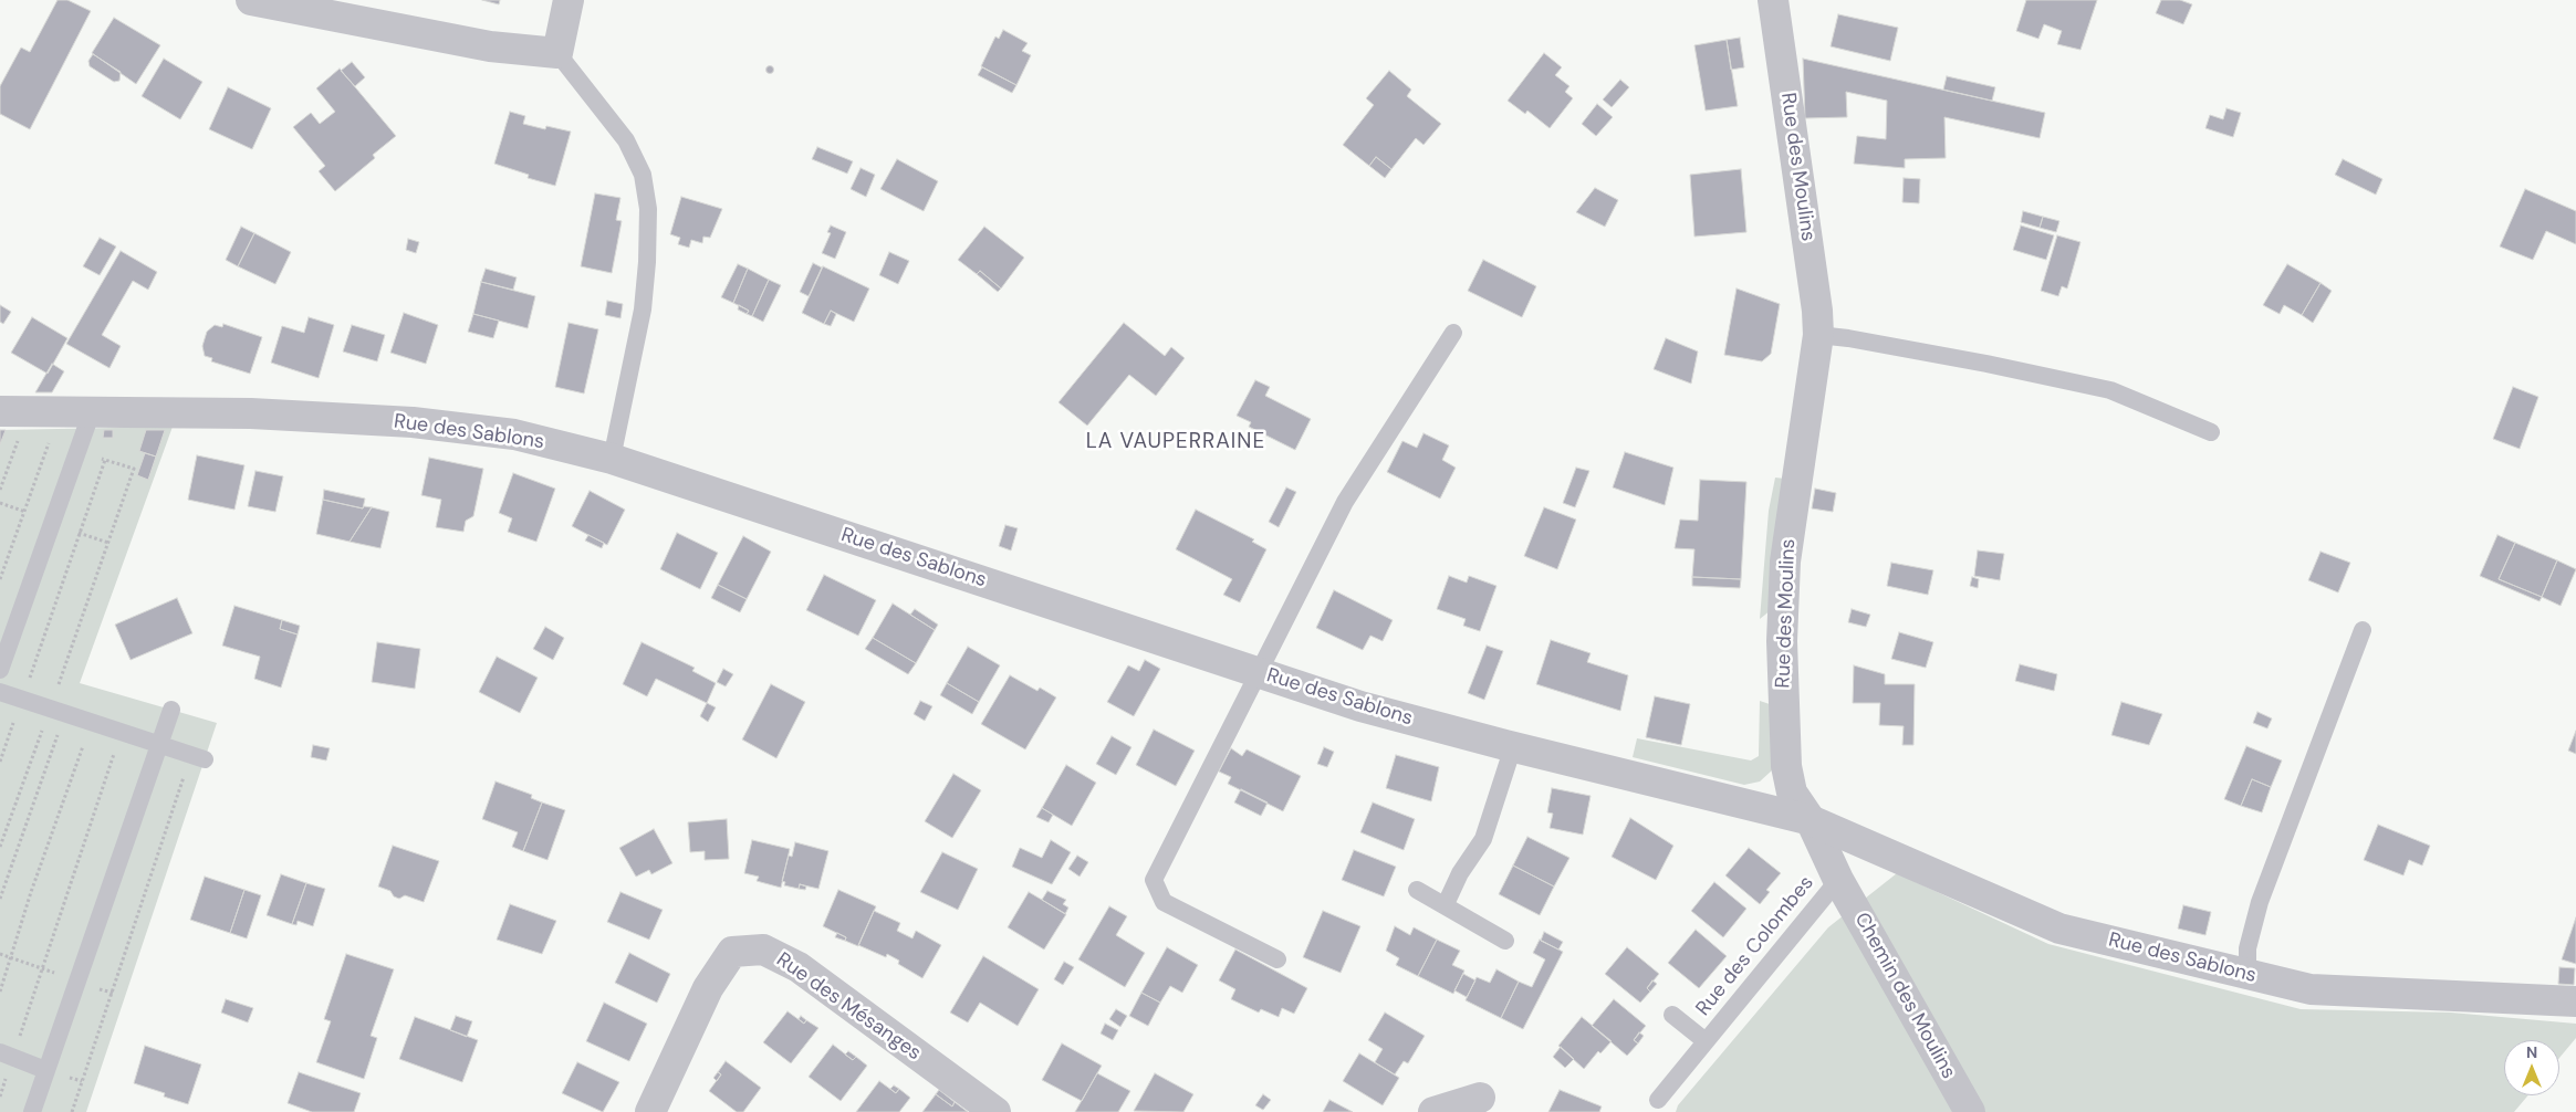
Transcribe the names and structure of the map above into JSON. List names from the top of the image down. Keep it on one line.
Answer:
{"streets":{"street":["Rue des Moulins","Rue des Sablons","Chemin des Moulins","Rue des Mésanges"],"lane":["Rue des Colombes"]},"crossings":[["Rue des Moulins","Rue des Sablons"],["Rue des Colombes","Chemin des Moulins"]],"districts":["LA VAUPERRAINE"],"north":"top"}
